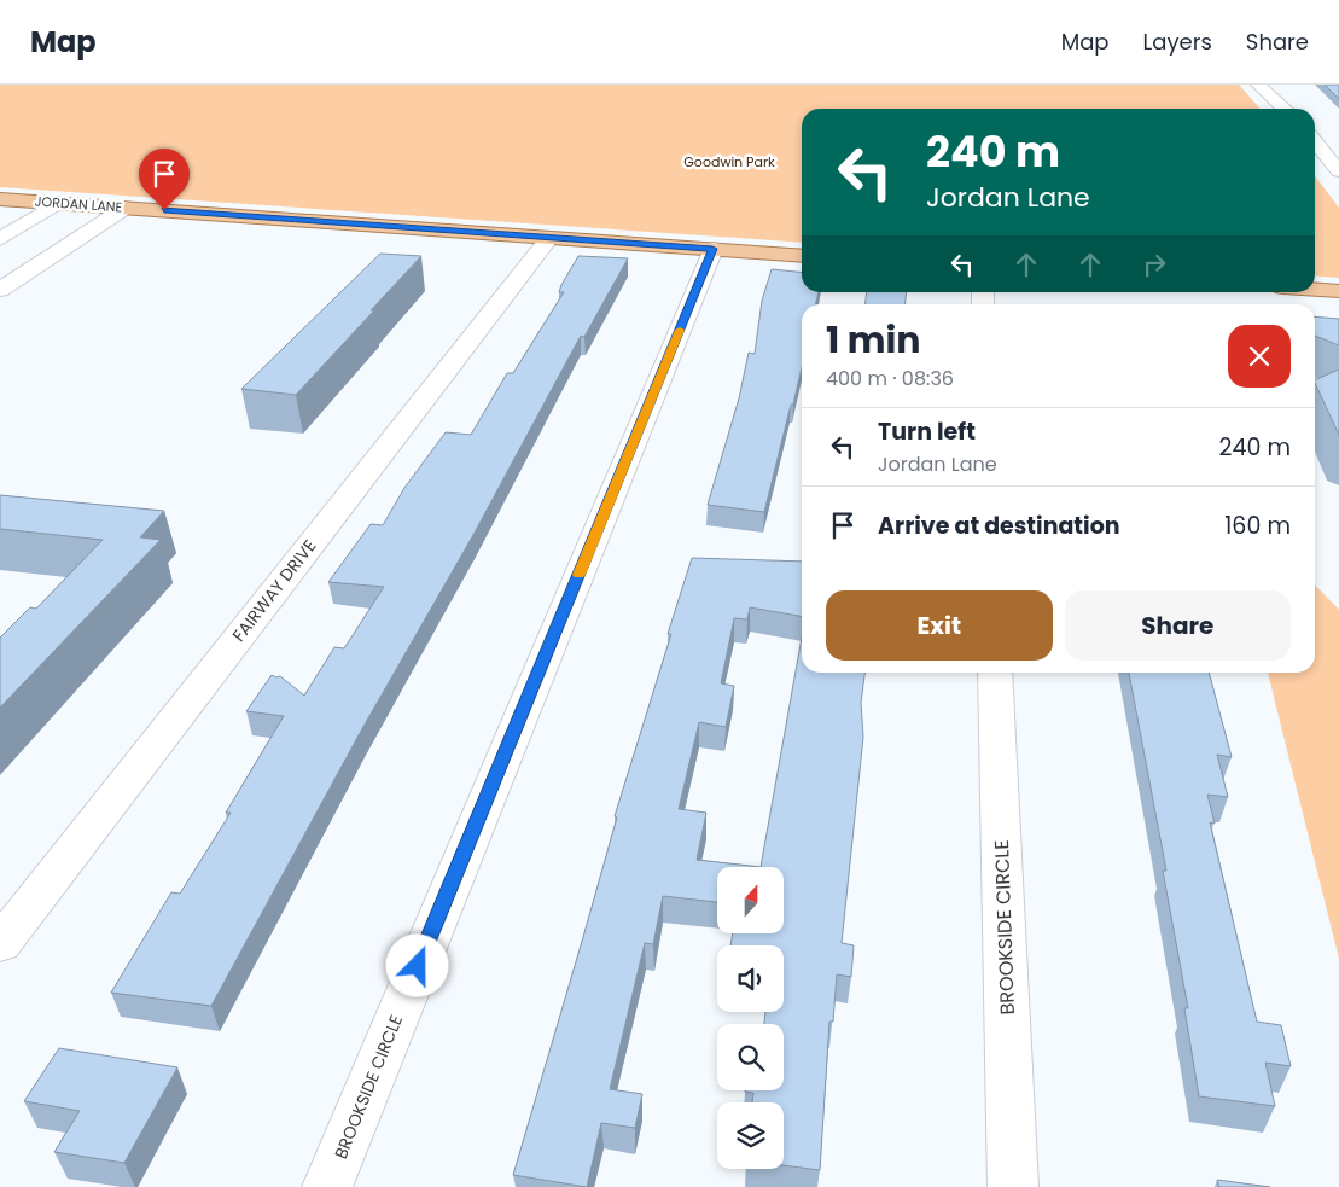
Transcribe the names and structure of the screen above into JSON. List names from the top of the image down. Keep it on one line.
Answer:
{"streets":{"main road":["JORDAN LANE"],"street":["FAIRWAY DRIVE","BROOKSIDE CIRCLE"]},"crossings":[["JORDAN LANE","FAIRWAY DRIVE"],["JORDAN LANE","BROOKSIDE CIRCLE"]],"parks":["Goodwin Park"],"north":"top","page":{"header":"Map","nav":["Map","Layers","Share"],"turn":["240 m","Jordan Lane"],"heading":["1 min","400 m · 08:36"],"list":[{"name":"Turn left","note":"Jordan Lane","value":"240 m"},{"name":"Arrive at destination","value":"160 m"}],"buttons":["Exit","Share"]}}
